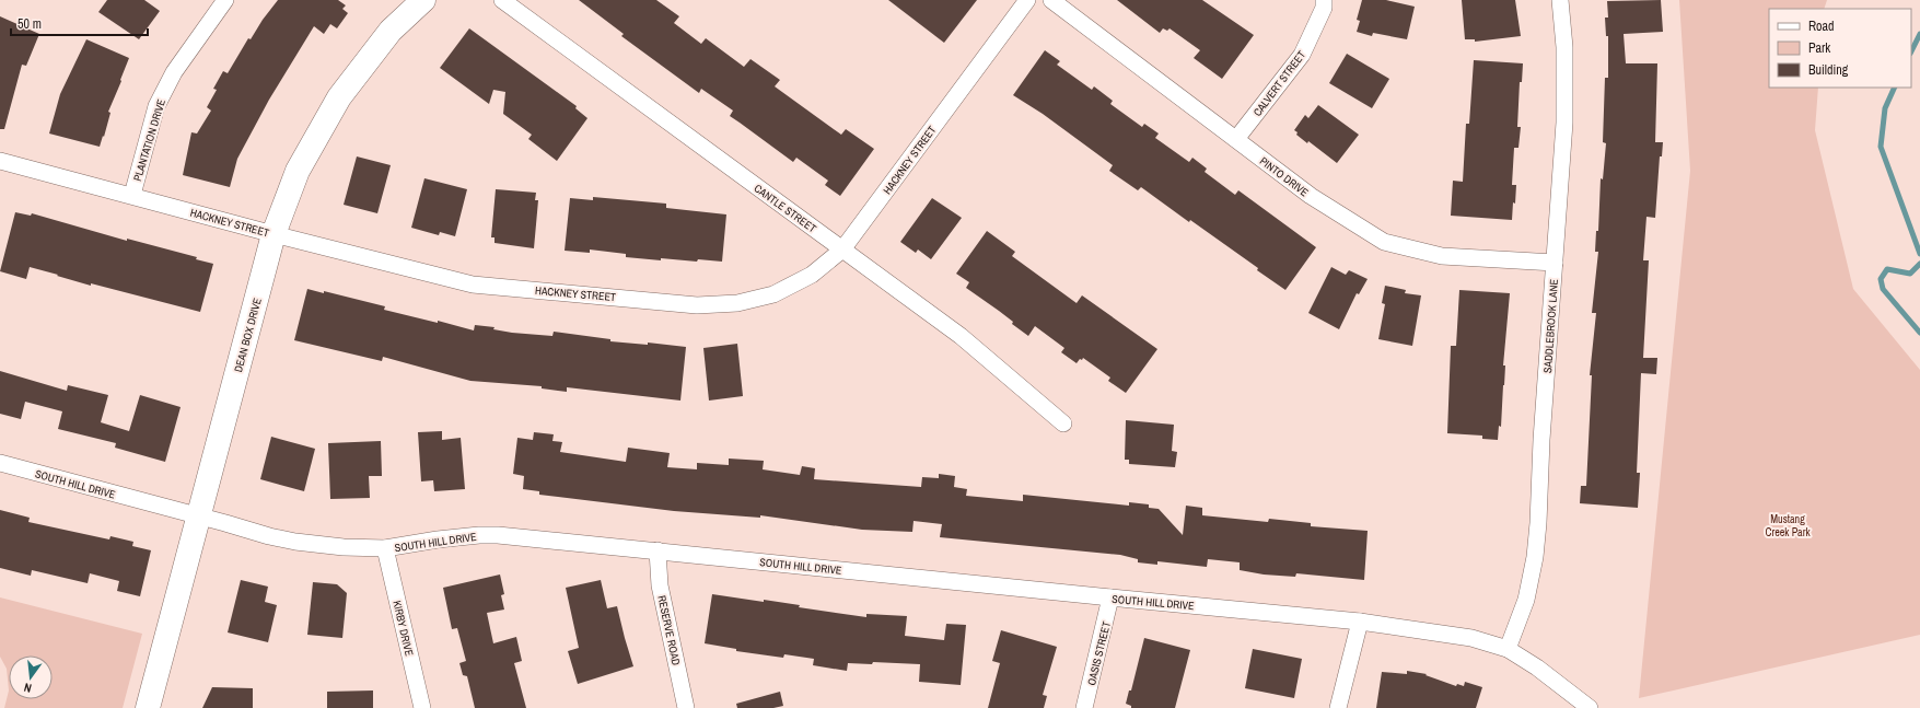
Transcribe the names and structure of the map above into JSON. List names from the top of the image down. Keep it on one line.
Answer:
{"streets":{"street":["CALVERT STREET","PLANTATION DRIVE","HACKNEY STREET","PINTO DRIVE","CANTLE STREET","SADDLEBROOK LANE","DEAN BOX DRIVE","SOUTH HILL DRIVE","KIRBY DRIVE","RESERVE ROAD","OASIS STREET"]},"crossings":[["CALVERT STREET","PINTO DRIVE"],["PLANTATION DRIVE","HACKNEY STREET"],["HACKNEY STREET","CANTLE STREET"],["HACKNEY STREET","DEAN BOX DRIVE"],["PINTO DRIVE","SADDLEBROOK LANE"],["SADDLEBROOK LANE","SOUTH HILL DRIVE"],["DEAN BOX DRIVE","SOUTH HILL DRIVE"],["SOUTH HILL DRIVE","KIRBY DRIVE"],["SOUTH HILL DRIVE","RESERVE ROAD"],["SOUTH HILL DRIVE","OASIS STREET"]],"parks":["Mustang Creek Park"],"legend":["Road","Park","Building"],"scale_bar":"50 m","north":"bottom"}
